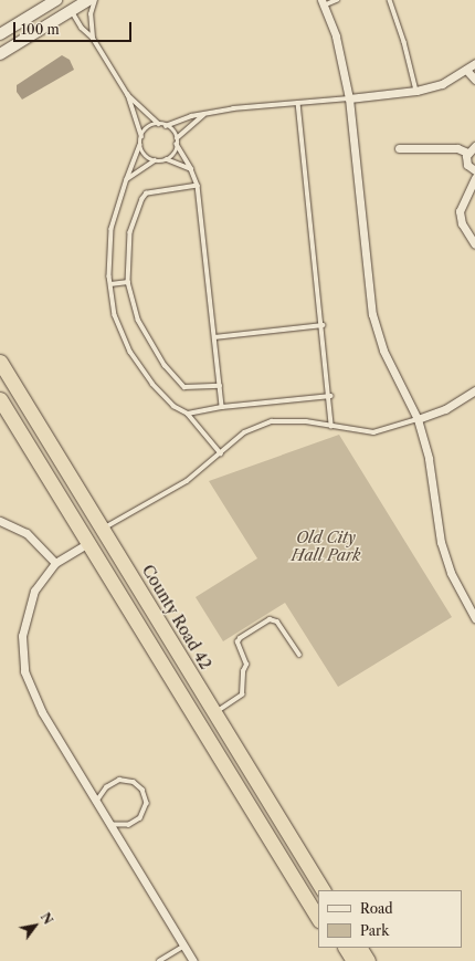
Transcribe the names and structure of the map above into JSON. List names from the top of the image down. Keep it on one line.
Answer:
{"streets":{"highway":["County Road 42"]},"parks":["Old City Hall Park"],"legend":["Road","Park"],"scale_bar":"100 m","north":"top right"}
